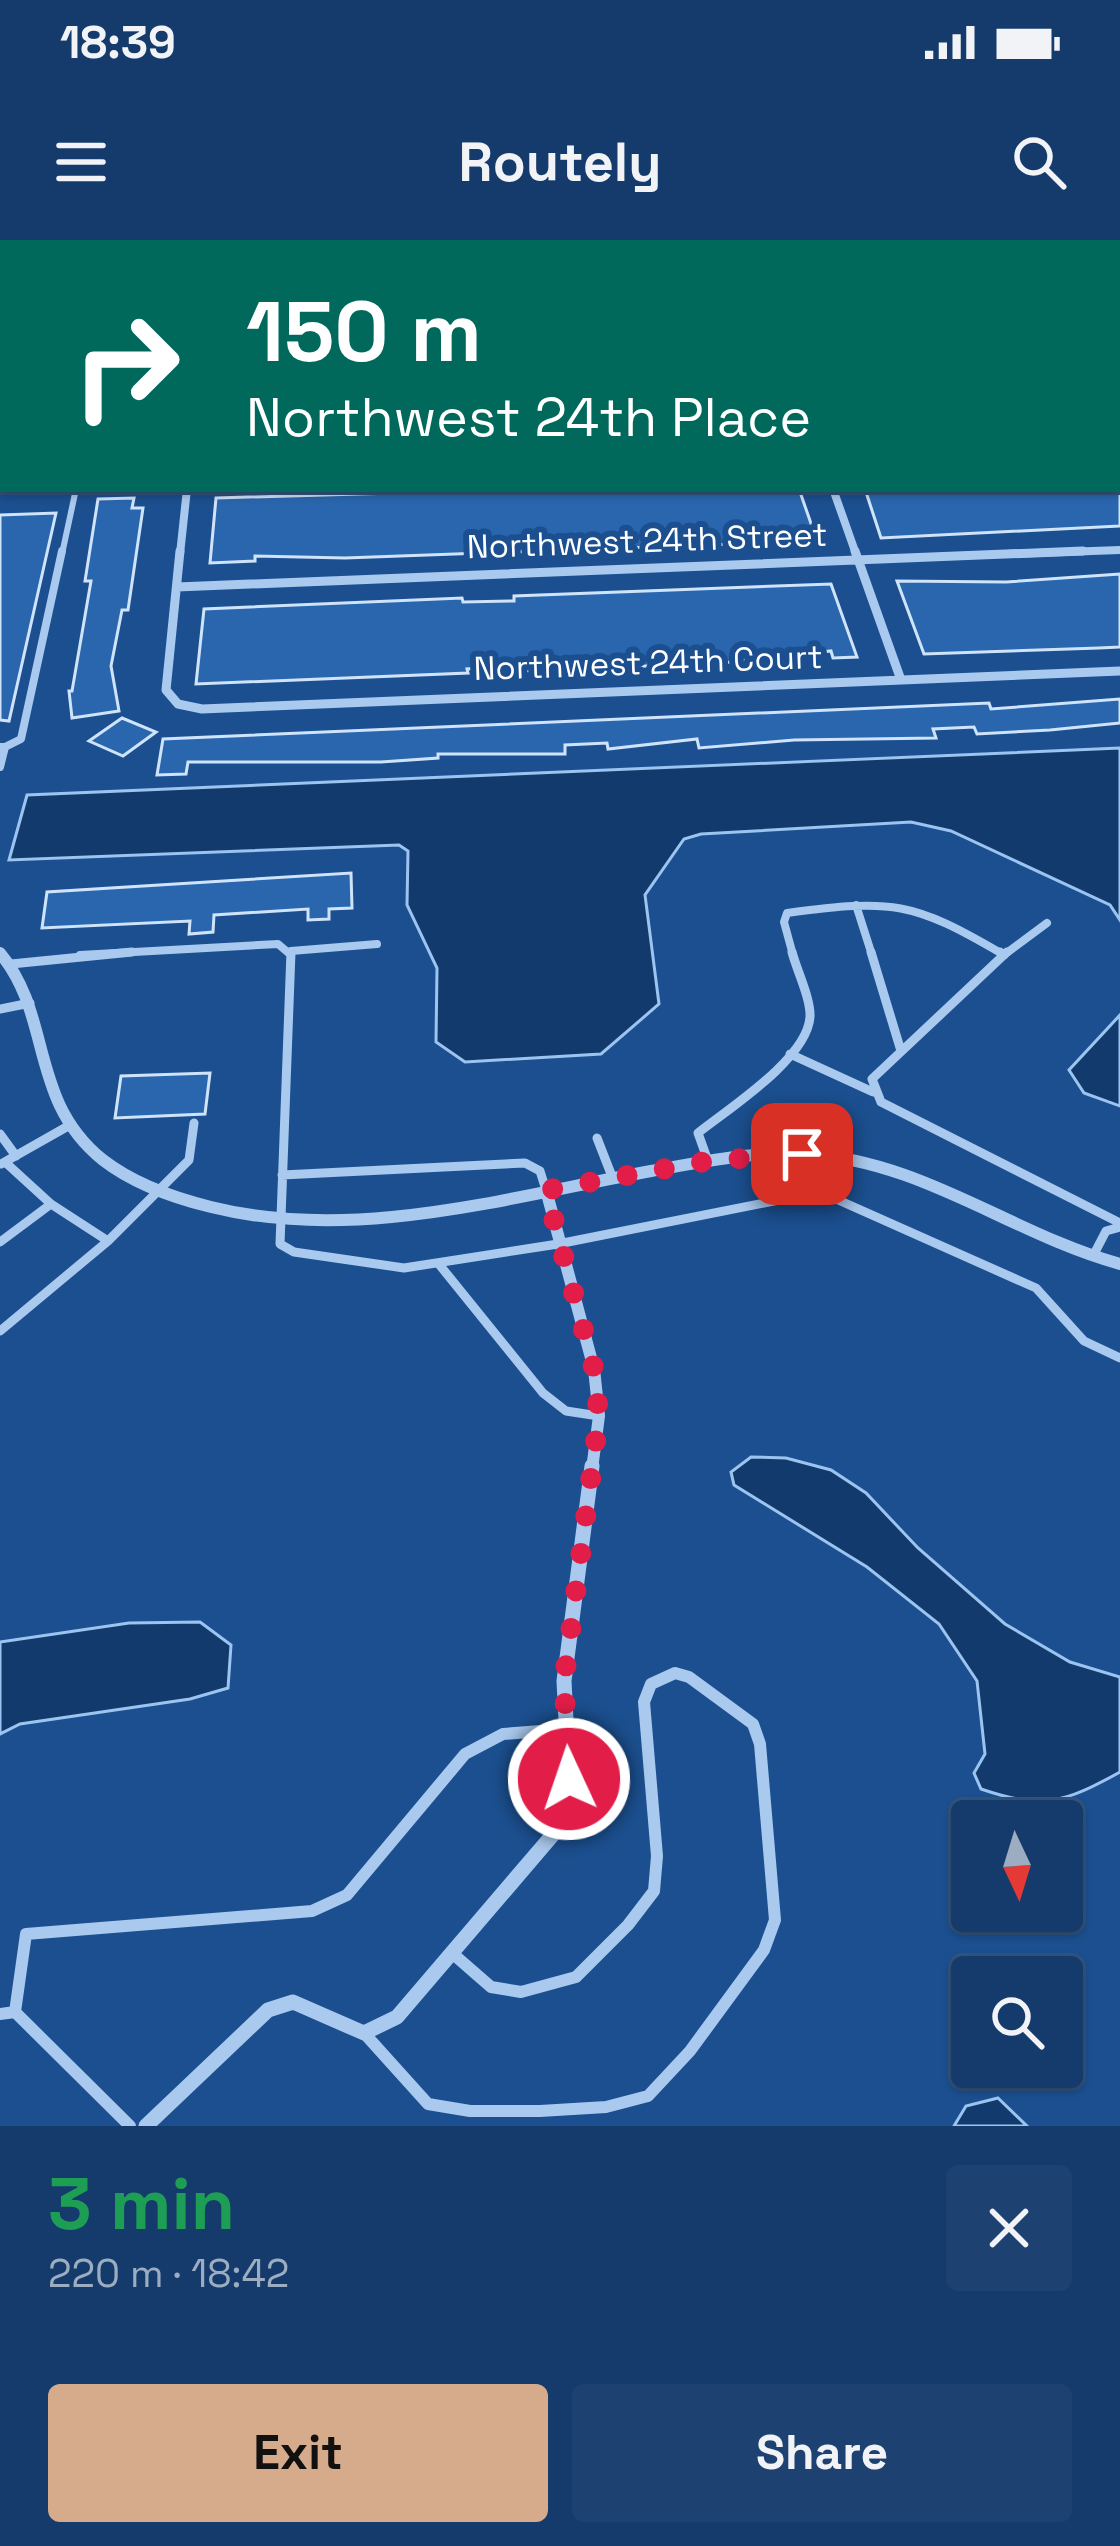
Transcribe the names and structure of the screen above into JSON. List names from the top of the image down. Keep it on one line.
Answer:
{"streets":{"street":["Northwest 24th Street","Northwest 24th Court"]},"crossings":[["Northwest 24th Street","Northwest 24th Court"]],"north":"bottom","page":{"status":"18:39","header":"Routely","turn":["150 m","Northwest 24th Place"],"heading":["3 min","220 m · 18:42"],"buttons":["Exit","Share"]}}
